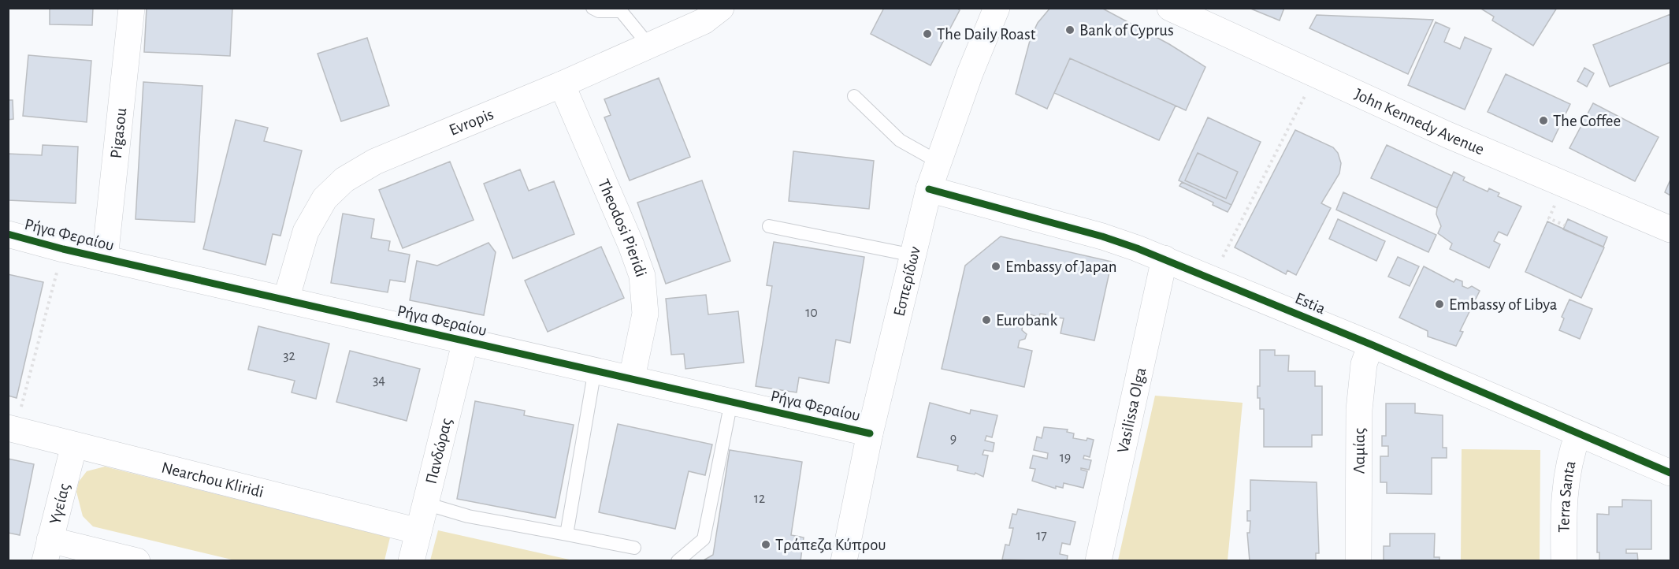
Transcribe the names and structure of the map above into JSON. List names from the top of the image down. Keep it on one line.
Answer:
{"streets":{"street":["John Kennedy Avenue","Evropis","Pigasou","Theodosi Pieridi","Ρήγα Φεραίου","Εσπερίδων","Estia","Vasilissa Olga","Πανδώρας","Λαμίας","Nearchou Kliridi","Terra Santa","Υγείας"]},"crossings":[["Evropis","Theodosi Pieridi"],["Evropis","Ρήγα Φεραίου"],["Pigasou","Ρήγα Φεραίου"],["Theodosi Pieridi","Ρήγα Φεραίου"],["Ρήγα Φεραίου","Εσπερίδων"],["Ρήγα Φεραίου","Πανδώρας"],["Εσπερίδων","Estia"],["Estia","Vasilissa Olga"],["Estia","Λαμίας"],["Estia","Terra Santa"],["Πανδώρας","Nearchou Kliridi"],["Nearchou Kliridi","Υγείας"]],"places":["Bank of Cyprus","The Daily Roast","The Coffee","Embassy of Japan","Embassy of Libya","Eurobank","Τράπεζα Κύπρου"],"house_numbers":["10","32","34","9","19","12","17"]}
